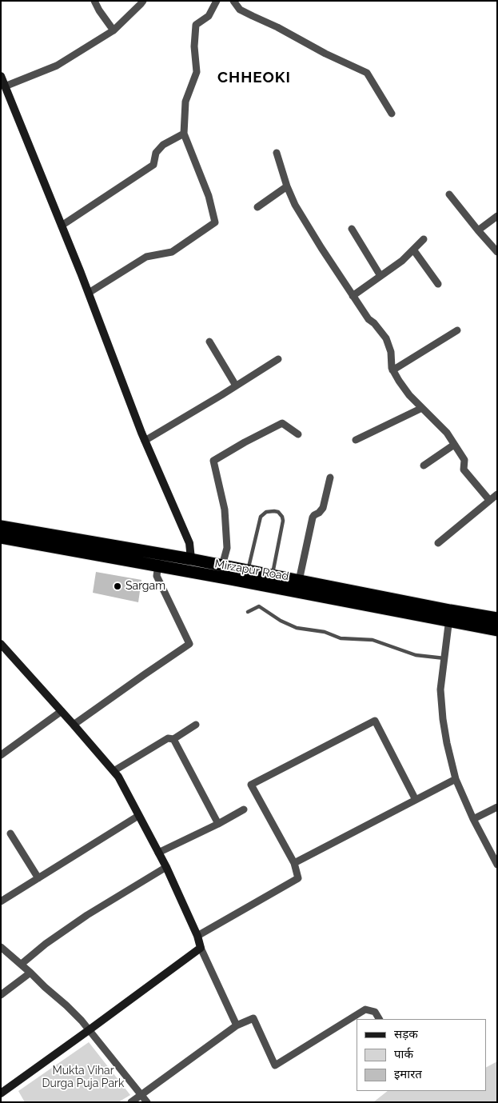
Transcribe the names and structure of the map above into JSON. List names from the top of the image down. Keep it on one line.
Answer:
{"streets":{"highway":["Mirzapur Road"]},"districts":["CHHEOKI"],"parks":["Mukta Vihar Durga Puja Park"],"places":["Sargam"],"legend":["सड़क","पार्क","इमारत"]}
